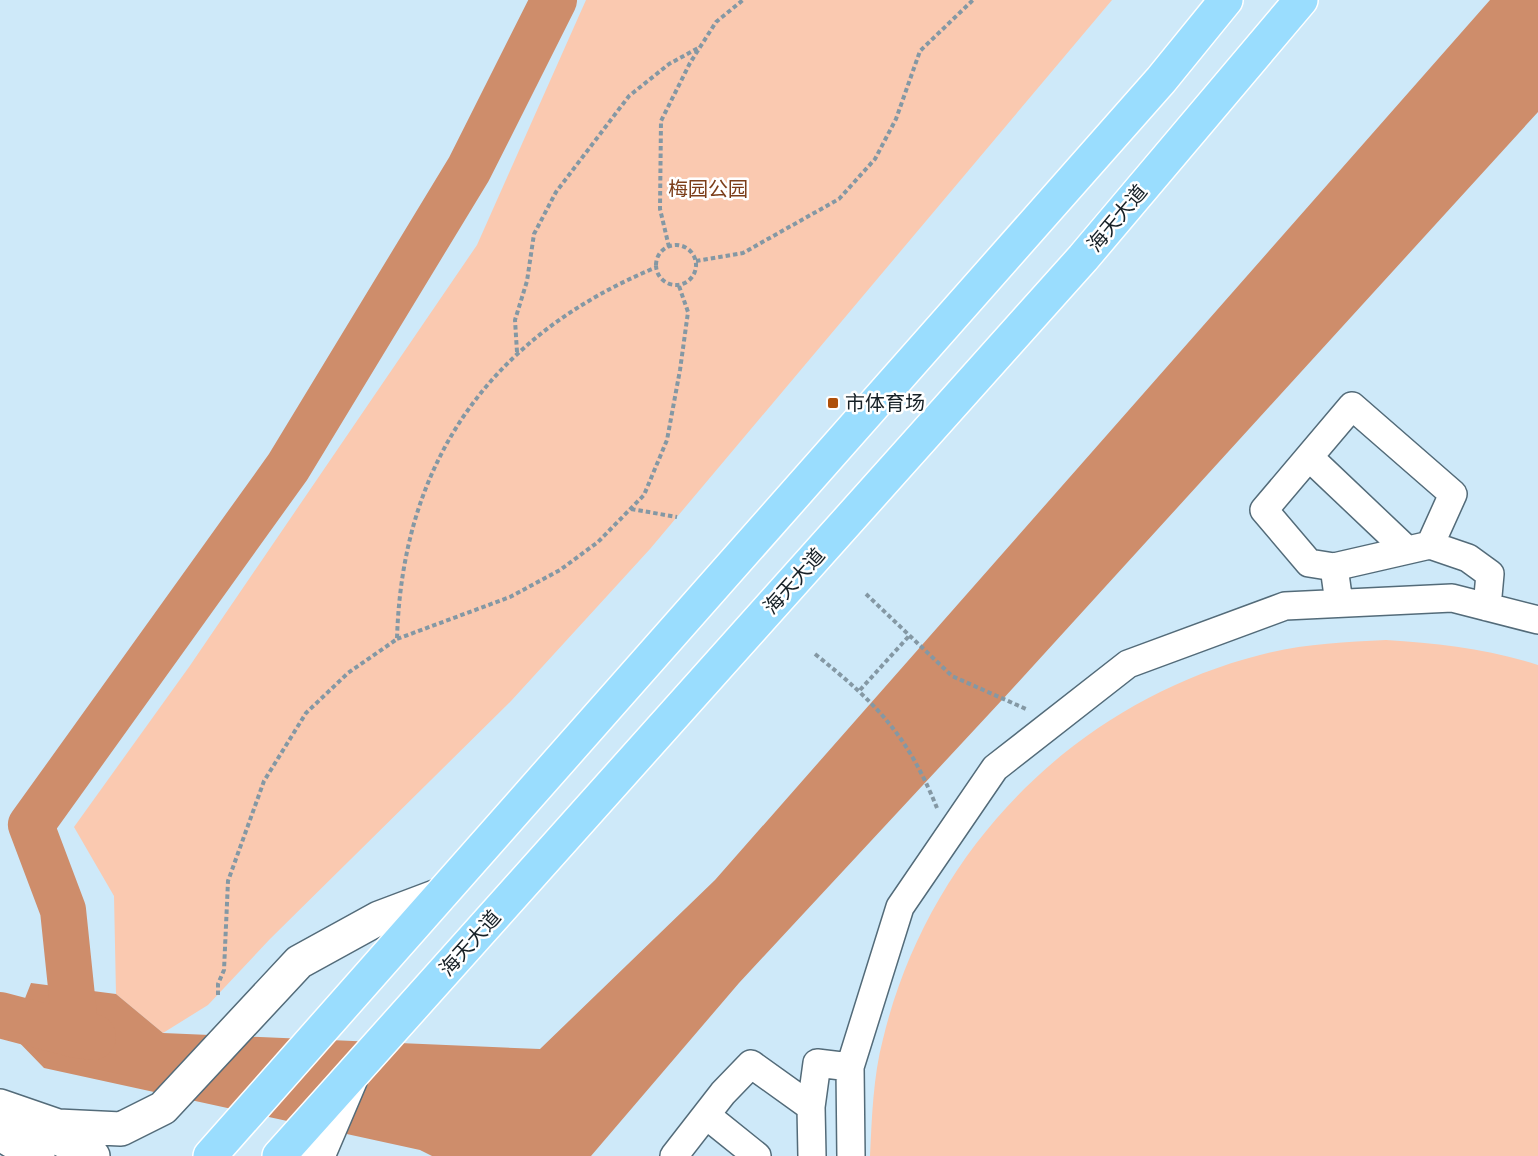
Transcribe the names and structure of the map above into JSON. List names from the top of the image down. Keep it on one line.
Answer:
{"streets":{"main road":["海天大道"]},"parks":["梅园公园"],"places":{"transit":["市体育场"]}}
